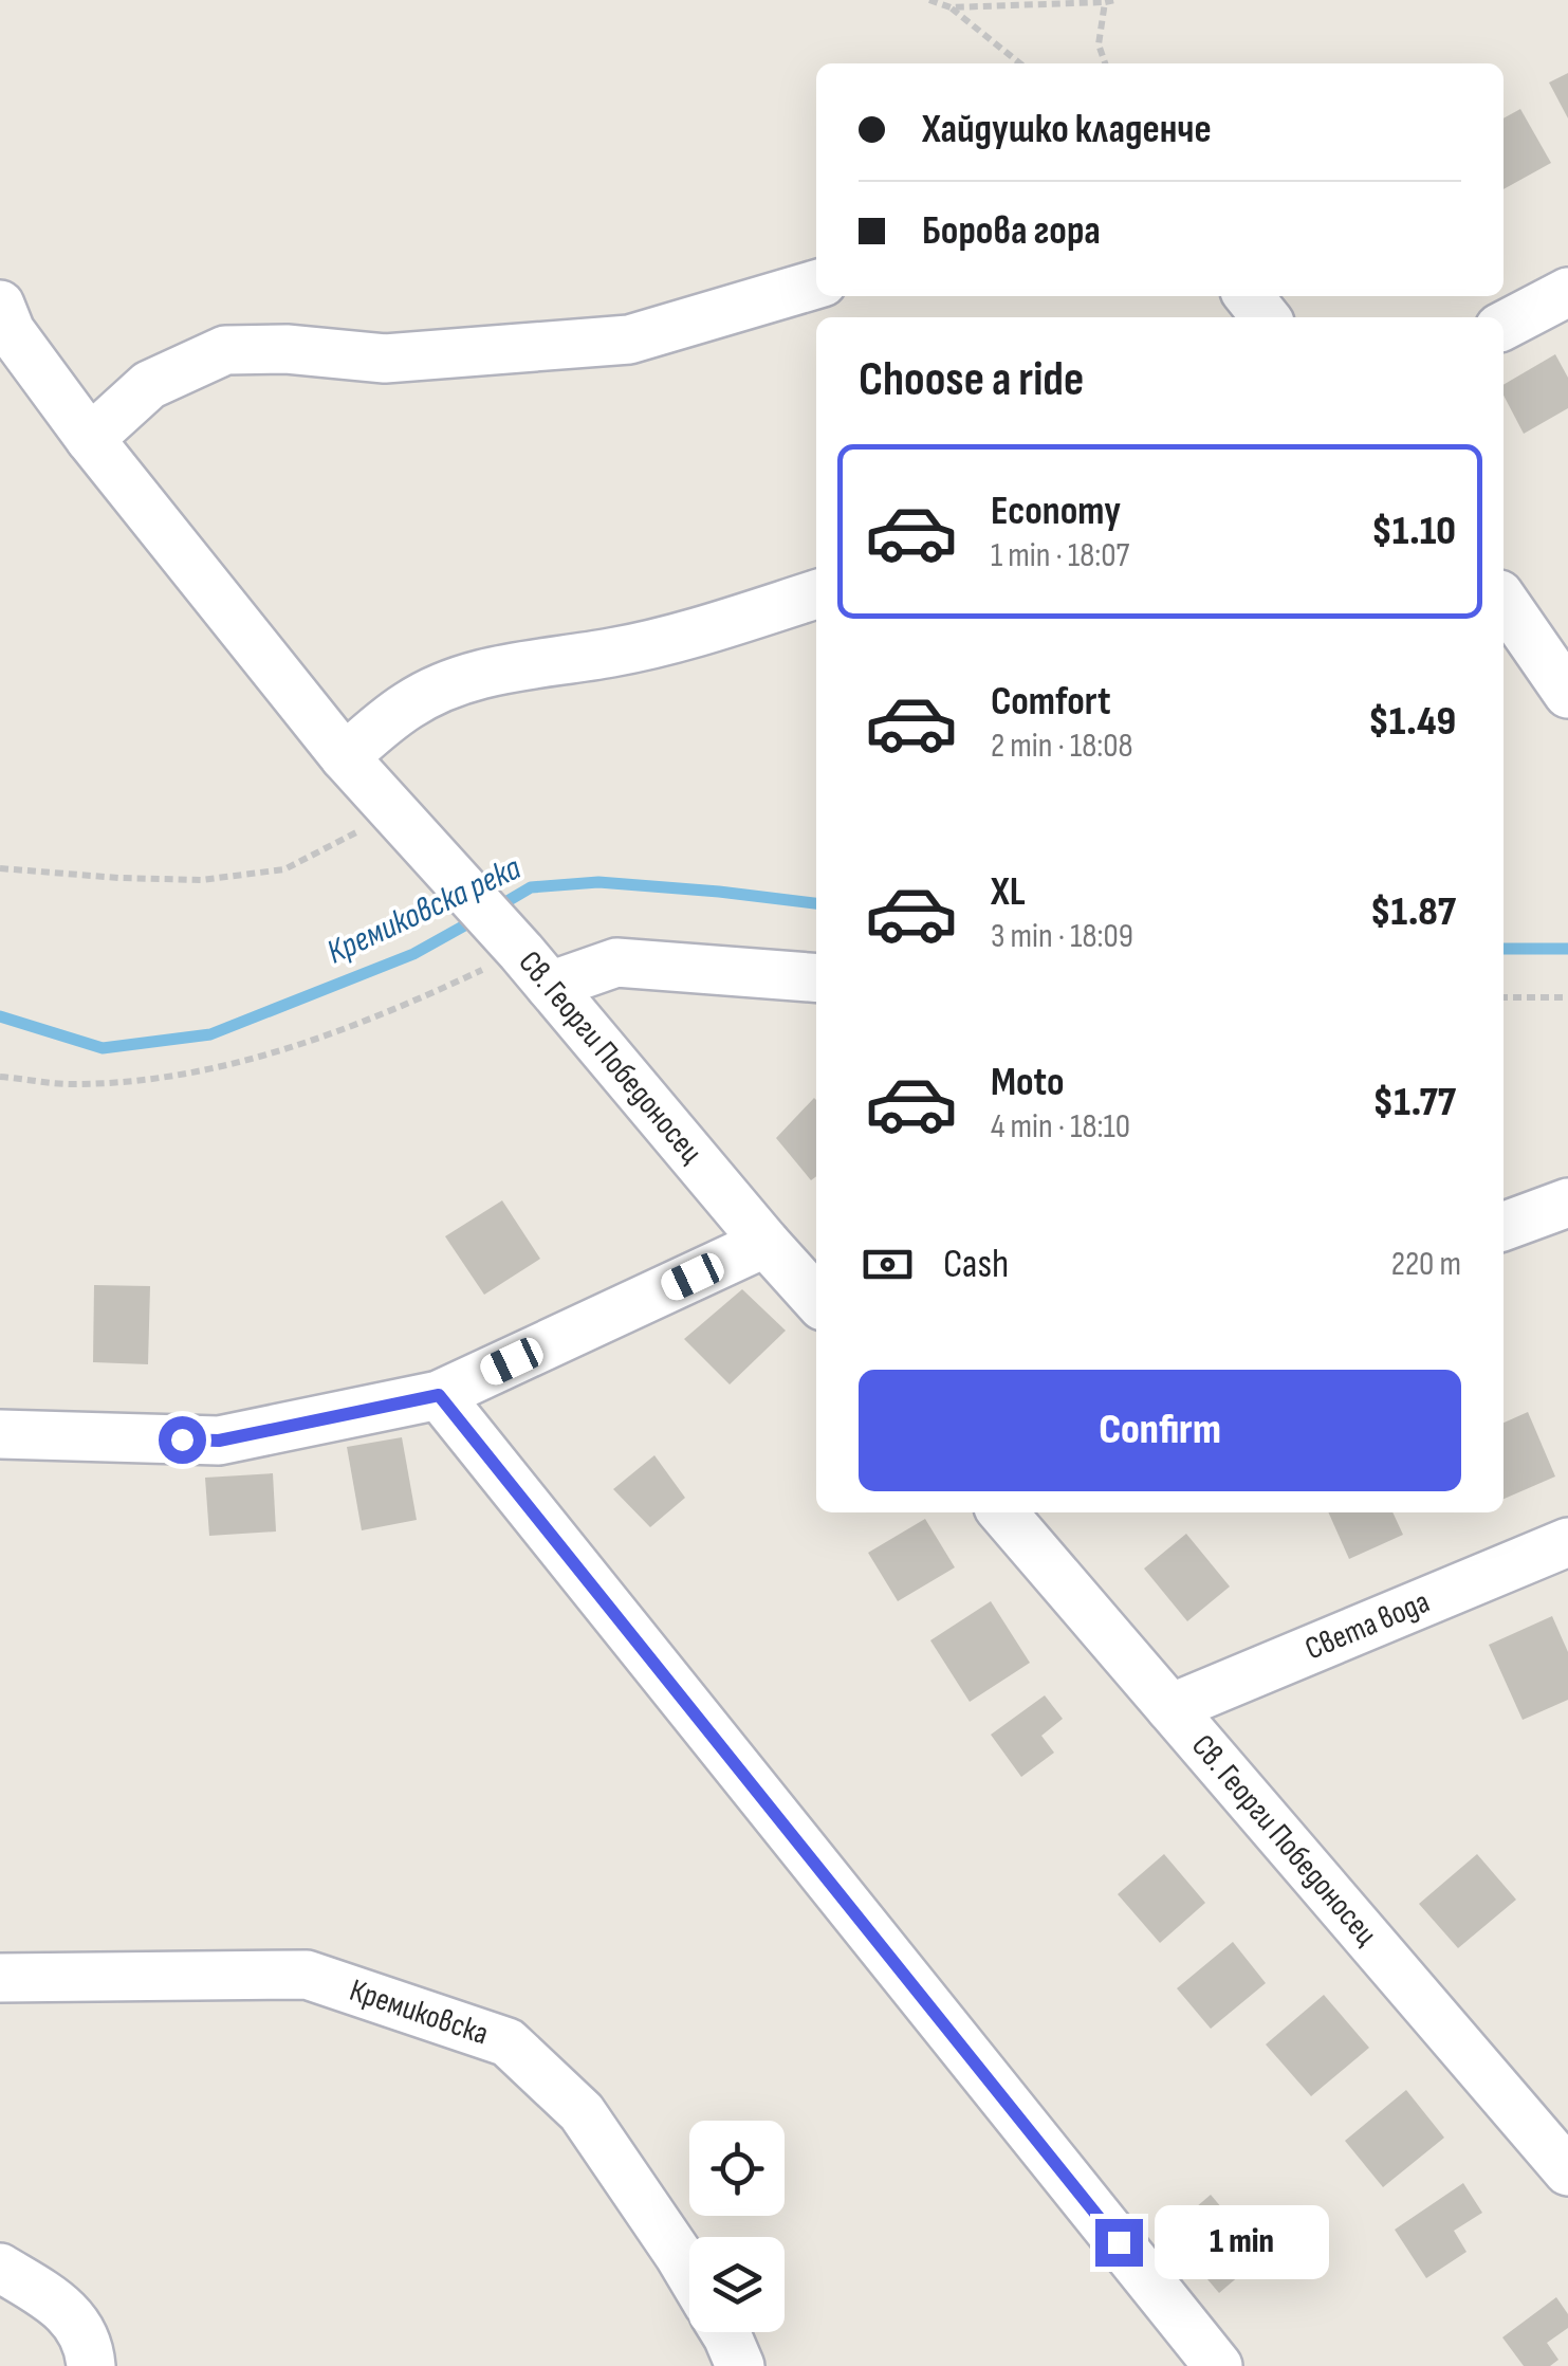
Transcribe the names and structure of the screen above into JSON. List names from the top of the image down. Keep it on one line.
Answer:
{"streets":{"street":["Св. Георги Победоносец","Света вода","Кремиковска"]},"crossings":[["Св. Георги Победоносец","Света вода"]],"water":["Кремиковска река"],"page":{"banner":["Хайдушко кладенче","Борова гора"],"heading":"Choose a ride","list":[{"name":"Economy","note":"1 min · 18:07","value":"$1.10"},{"name":"Comfort","note":"2 min · 18:08","value":"$1.49"},{"name":"XL","note":"3 min · 18:09","value":"$1.87"},{"name":"Moto","note":"4 min · 18:10","value":"$1.77"}],"pay":["Cash","220 m"],"buttons":"Confirm","bubble":"1 min"}}
